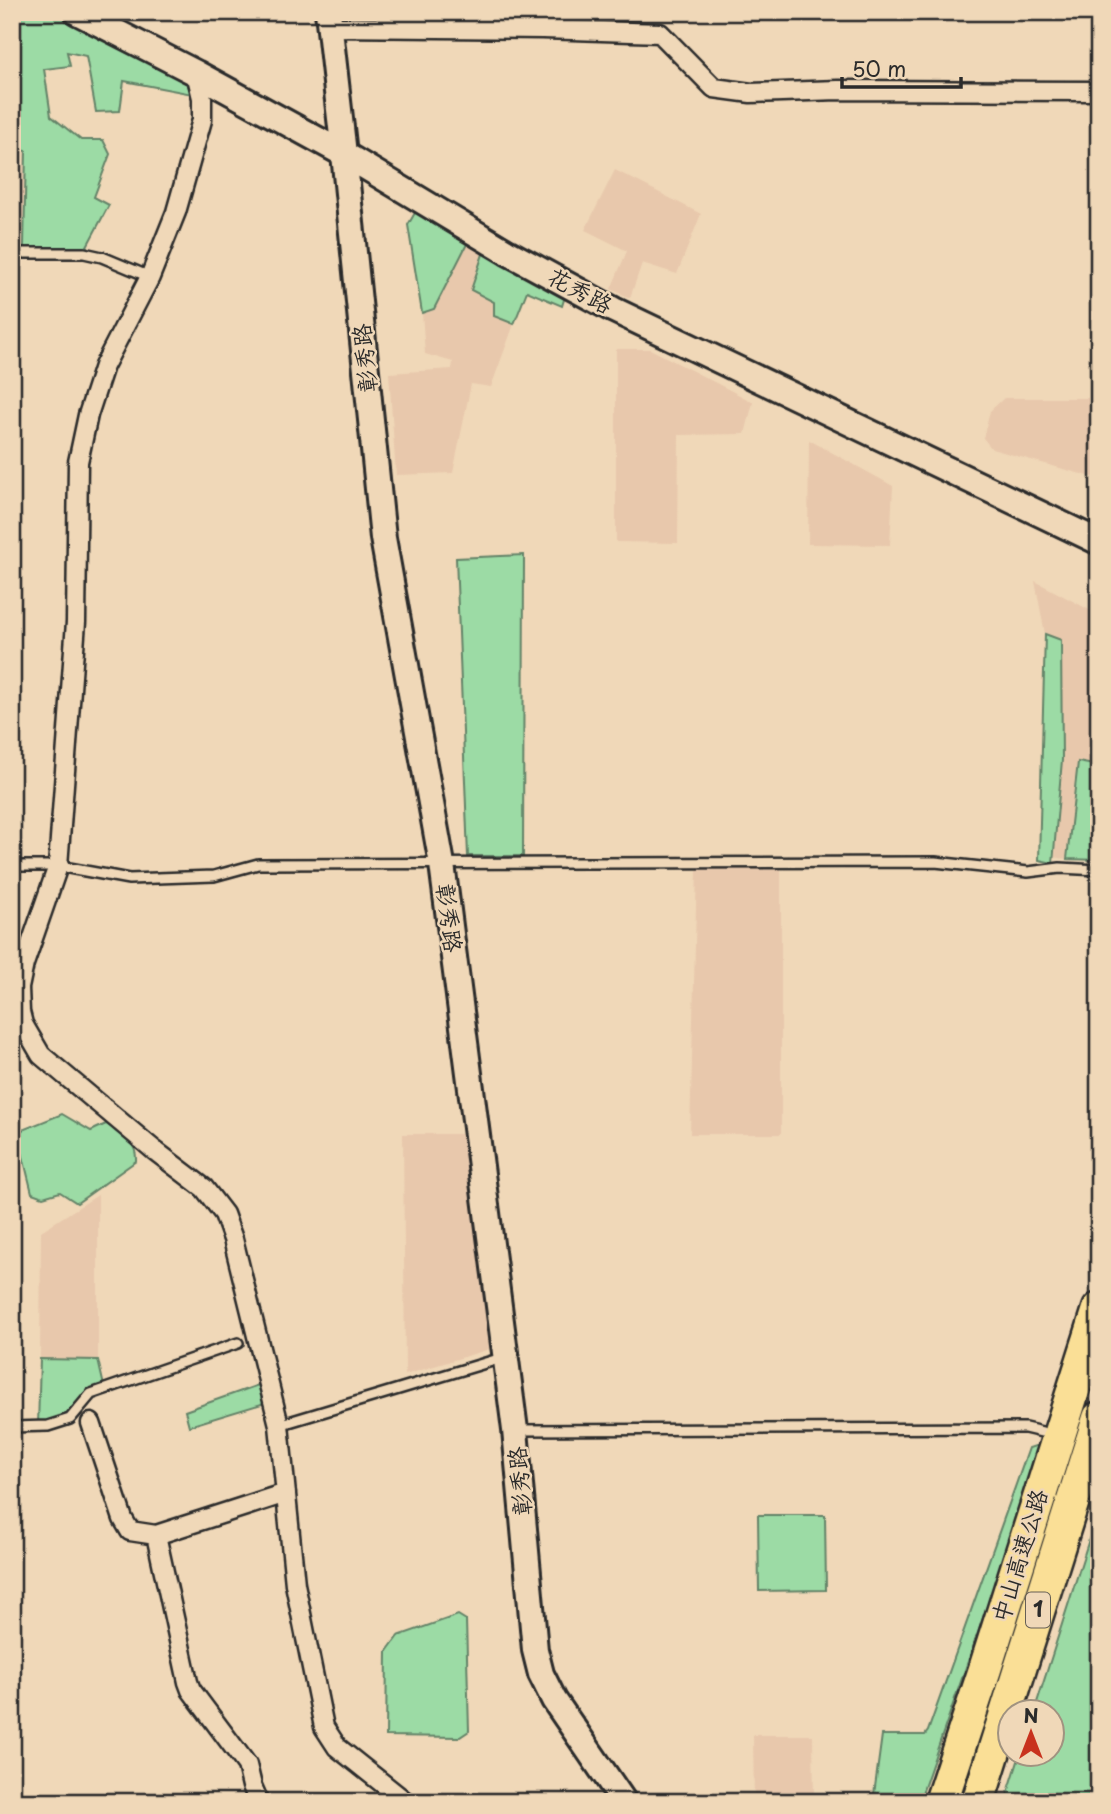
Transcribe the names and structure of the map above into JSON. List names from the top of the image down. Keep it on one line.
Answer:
{"streets":{"highway":["中山高速公路","1"],"street":["花秀路","彰秀路"]},"crossings":[["花秀路","彰秀路"]],"scale_bar":"50 m","north":"top"}
